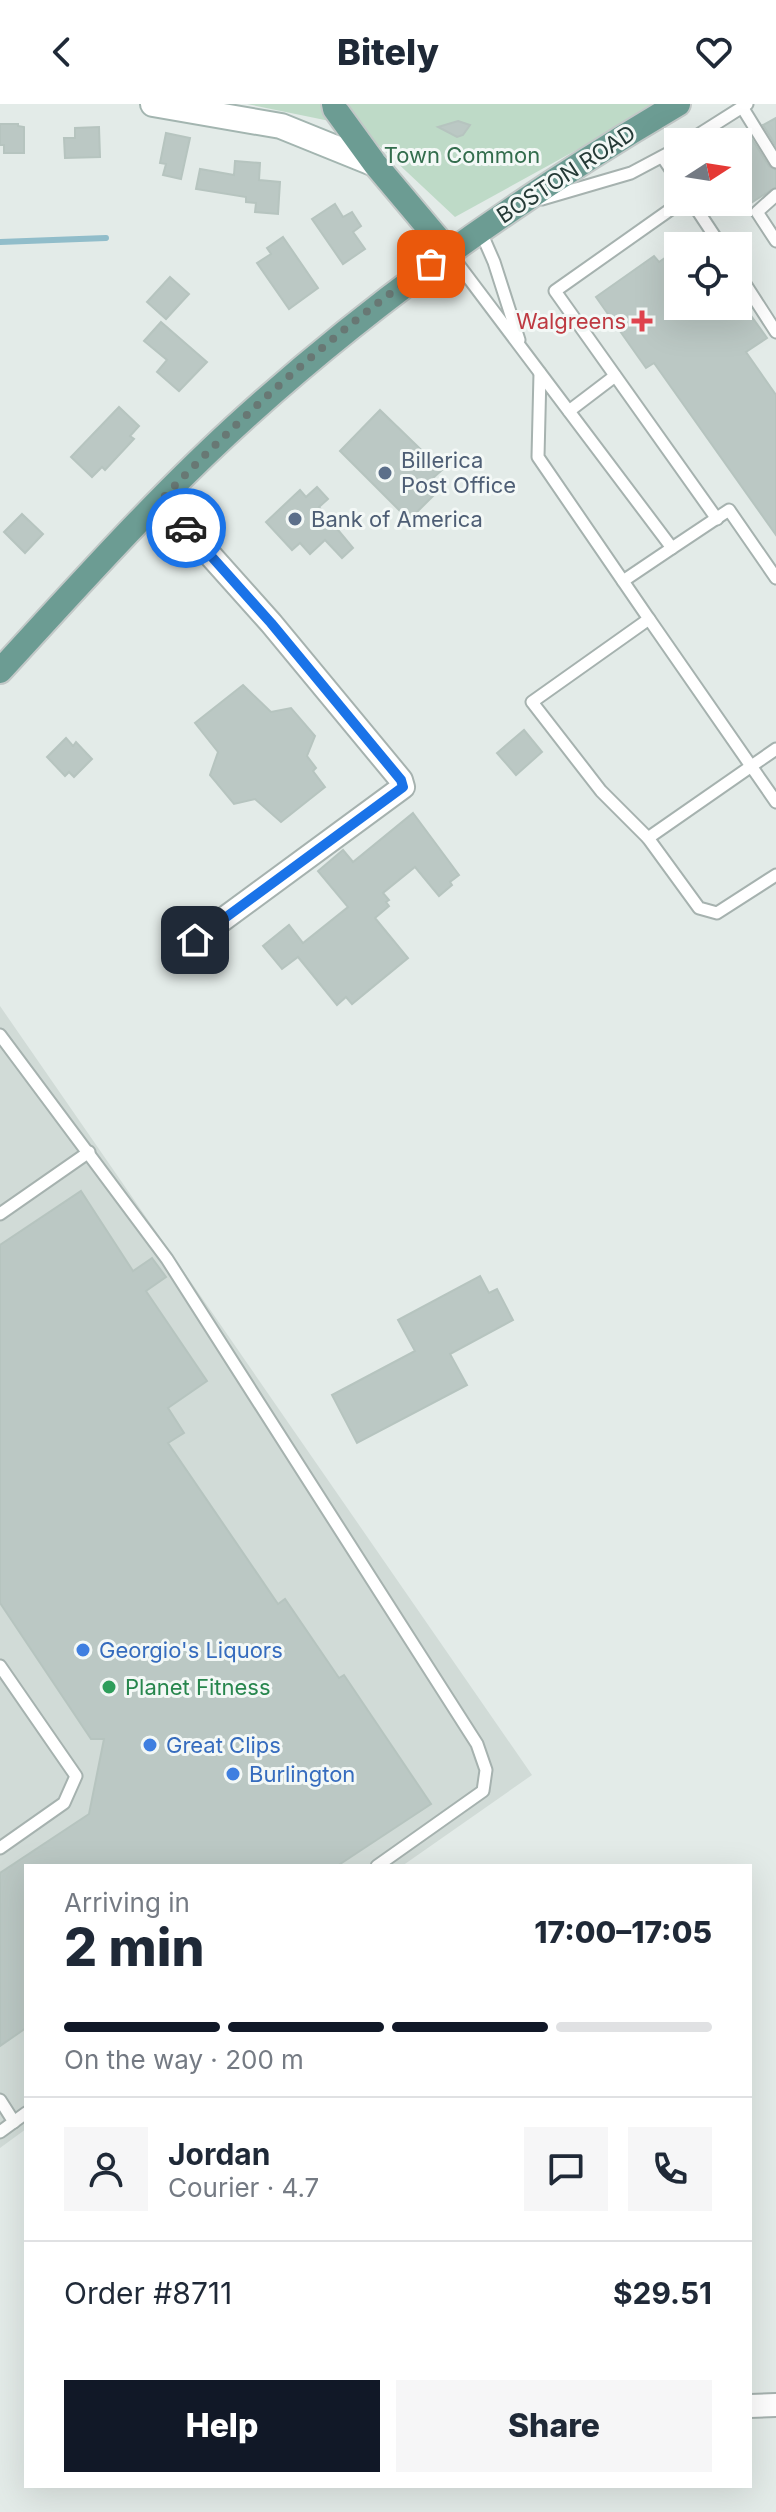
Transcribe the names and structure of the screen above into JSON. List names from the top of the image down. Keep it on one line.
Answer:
{"streets":{"main road":["BOSTON ROAD"]},"parks":["Town Common"],"places":{"health":["Walgreens"],"other":["Billerica Post Office","Bank of America","Georgio's Liquors","Planet Fitness","Great Clips","Burlington"]},"north":"right","page":{"header":"Bitely","heading":["2 min","Arriving in","17:00–17:05"],"panel":["Jordan","Courier · 4.7","Order #8711","$29.51"],"bar":"On the way · 200 m","buttons":["Help","Share"]}}
